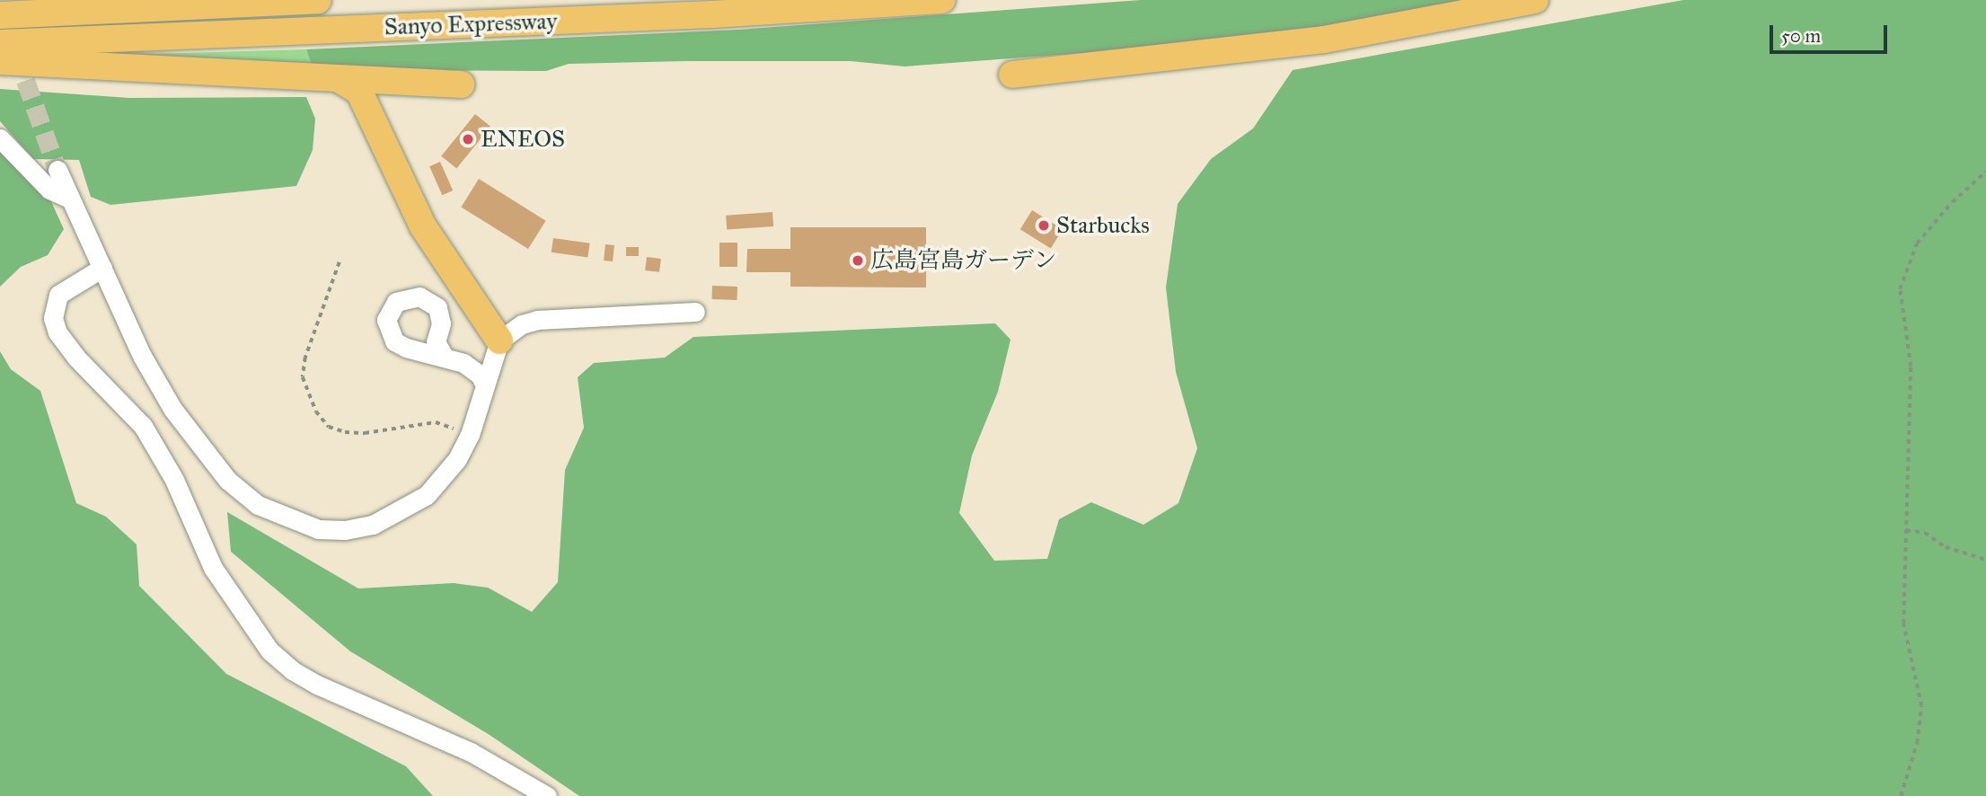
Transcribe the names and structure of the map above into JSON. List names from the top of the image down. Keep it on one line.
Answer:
{"streets":{"highway":["Sanyo Expressway"]},"places":["ENEOS","Starbucks","広島宮島ガーデン"],"scale_bar":"50 m"}
